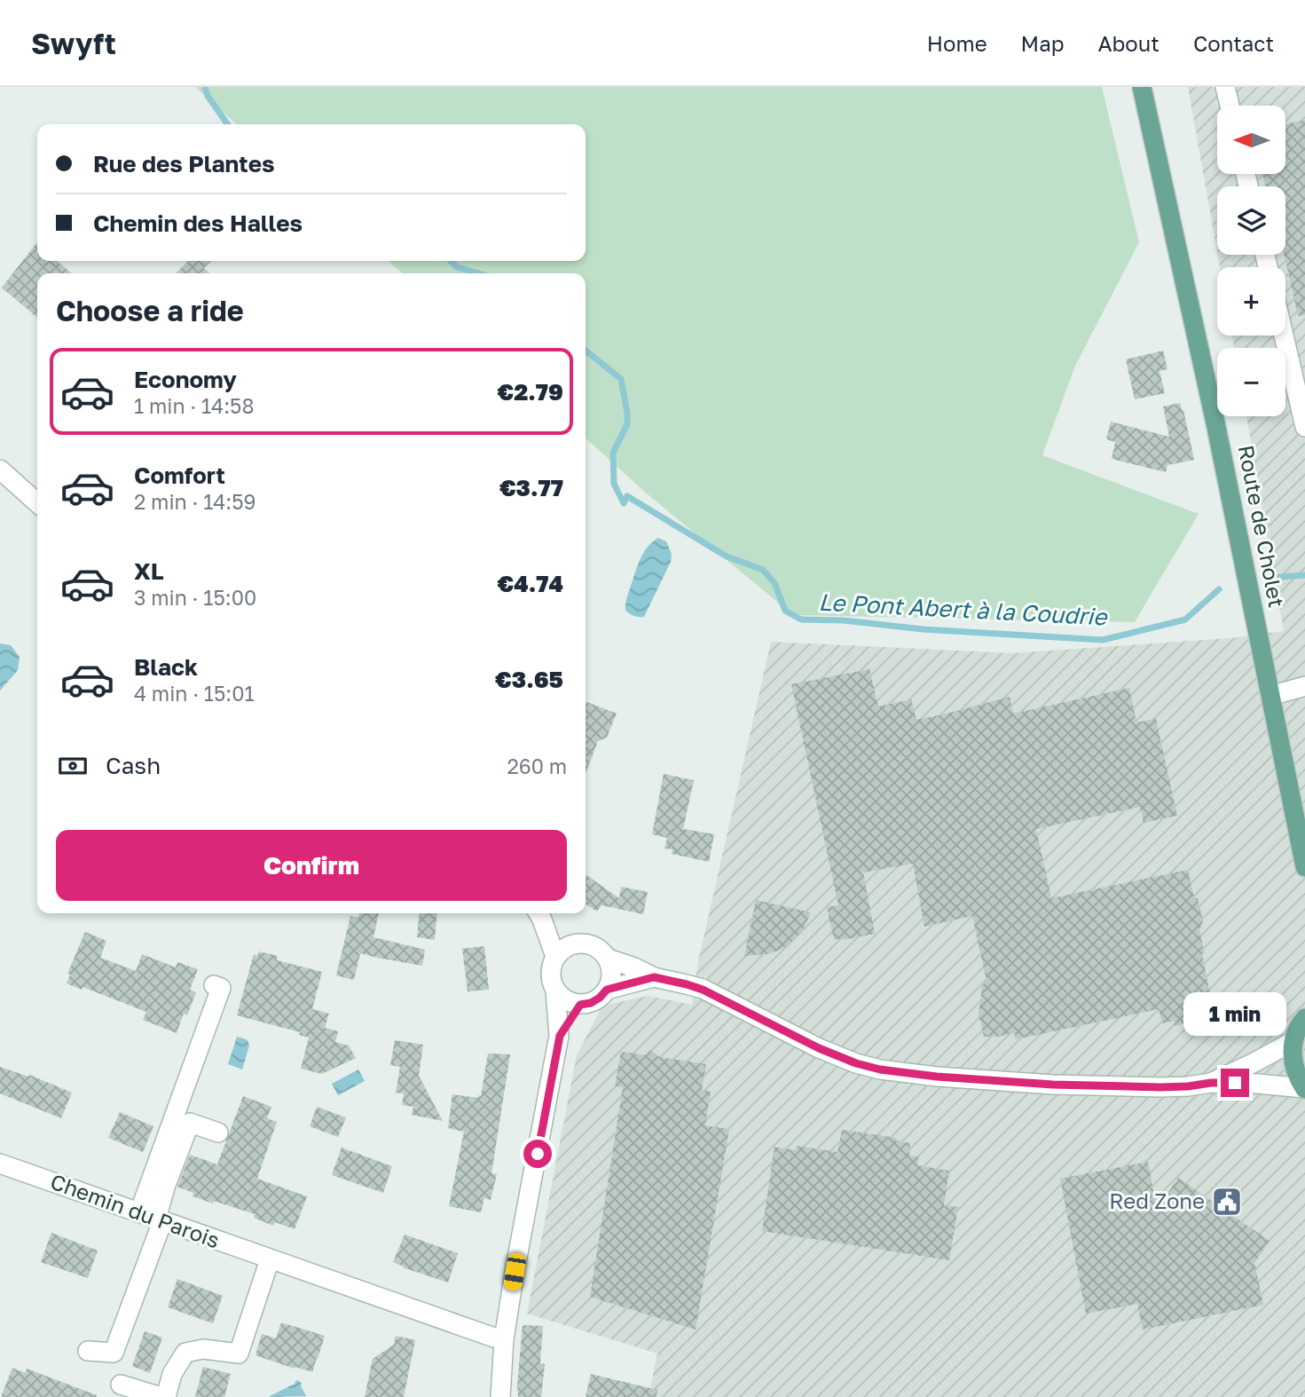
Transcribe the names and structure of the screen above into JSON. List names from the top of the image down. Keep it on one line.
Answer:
{"streets":{"main road":["Route de Cholet"],"street":["Chemin du Parois"]},"water":["Le Pont Abert à la Coudrie"],"places":{"public building":["Red Zone"]},"north":"left","page":{"header":"Swyft","nav":["Home","Map","About","Contact"],"map_buttons":["+","−"],"banner":["Rue des Plantes","Chemin des Halles"],"heading":"Choose a ride","list":[{"name":"Economy","note":"1 min · 14:58","value":"€2.79"},{"name":"Comfort","note":"2 min · 14:59","value":"€3.77"},{"name":"XL","note":"3 min · 15:00","value":"€4.74"},{"name":"Black","note":"4 min · 15:01","value":"€3.65"}],"pay":["Cash","260 m"],"buttons":"Confirm","bubble":"1 min"}}
